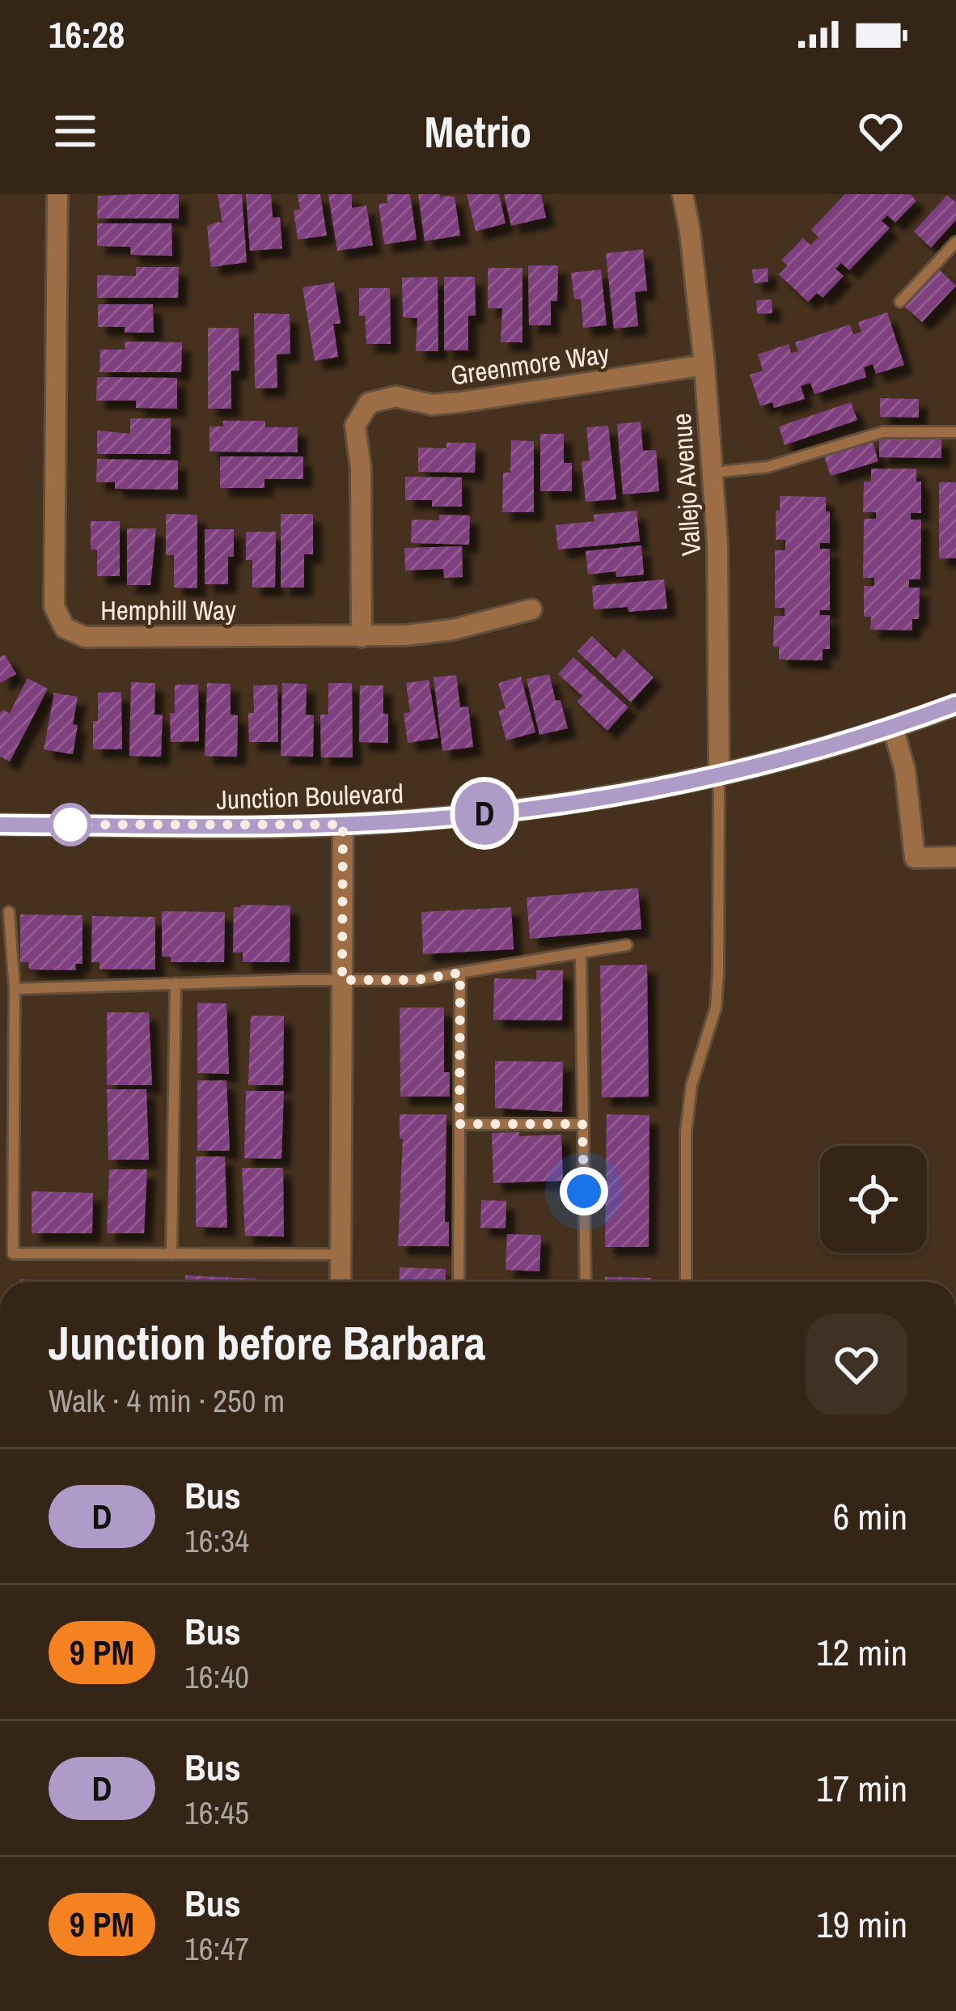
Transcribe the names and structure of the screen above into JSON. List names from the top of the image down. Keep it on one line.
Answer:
{"streets":{"main road":["Junction Boulevard"],"street":["Greenmore Way","Vallejo Avenue","Hemphill Way"]},"crossings":[["Greenmore Way","Vallejo Avenue"],["Greenmore Way","Hemphill Way"],["Vallejo Avenue","Junction Boulevard"]],"lines":["bus line D"],"page":{"status":"16:28","header":"Metrio","on_map":"D","heading":["Junction before Barbara","Walk · 4 min · 250 m"],"list":[{"mark":"D","name":"Bus","note":"16:34","value":"6 min"},{"mark":"9 PM","name":"Bus","note":"16:40","value":"12 min"},{"mark":"D","name":"Bus","note":"16:45","value":"17 min"},{"mark":"9 PM","name":"Bus","note":"16:47","value":"19 min"}]}}
